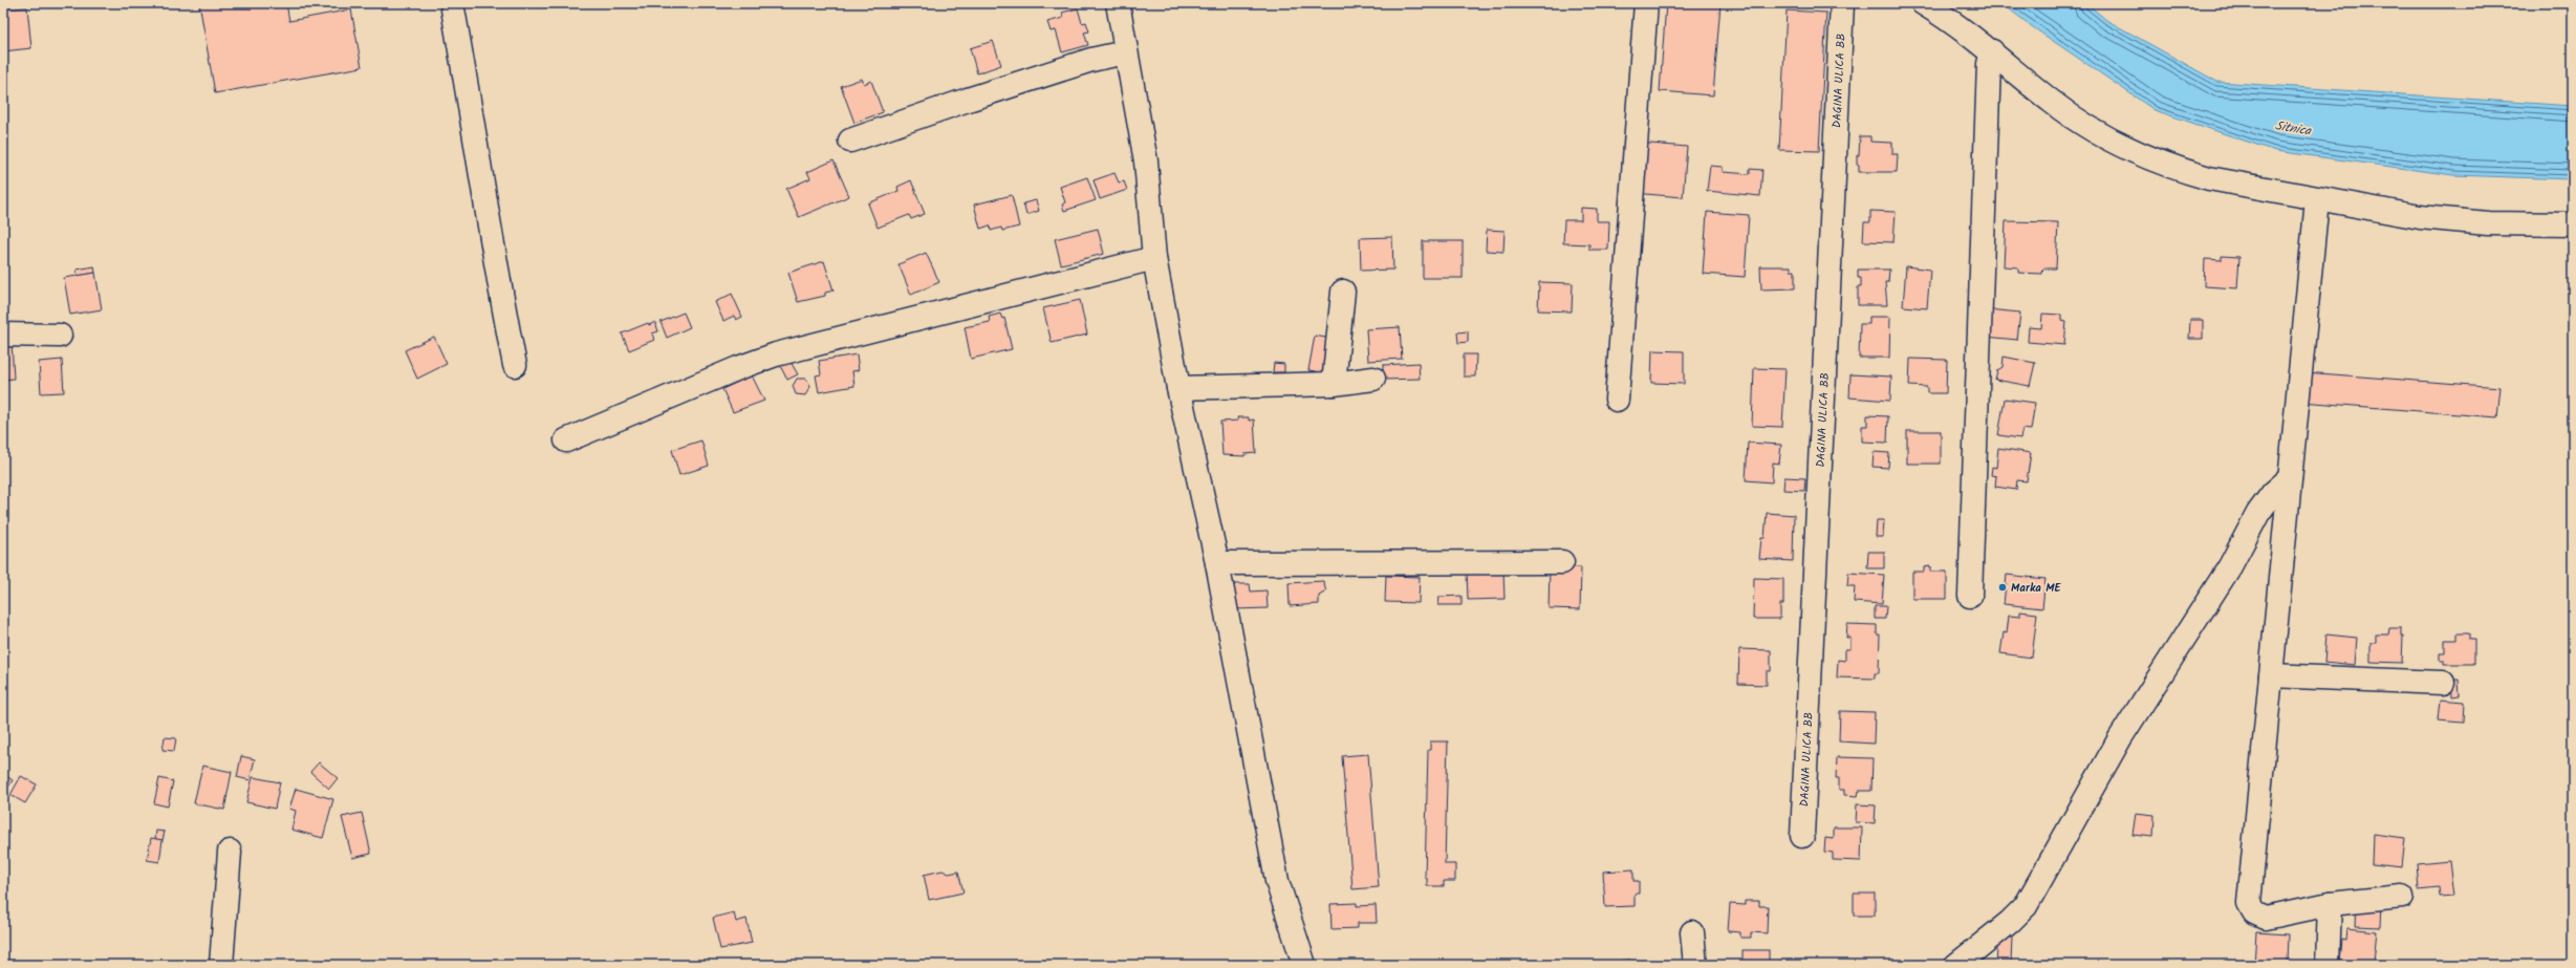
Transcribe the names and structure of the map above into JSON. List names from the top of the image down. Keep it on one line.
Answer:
{"streets":{"street":["DAGINA ULICA BB"]},"water":["Sitnica"],"places":["Marka ME"]}
